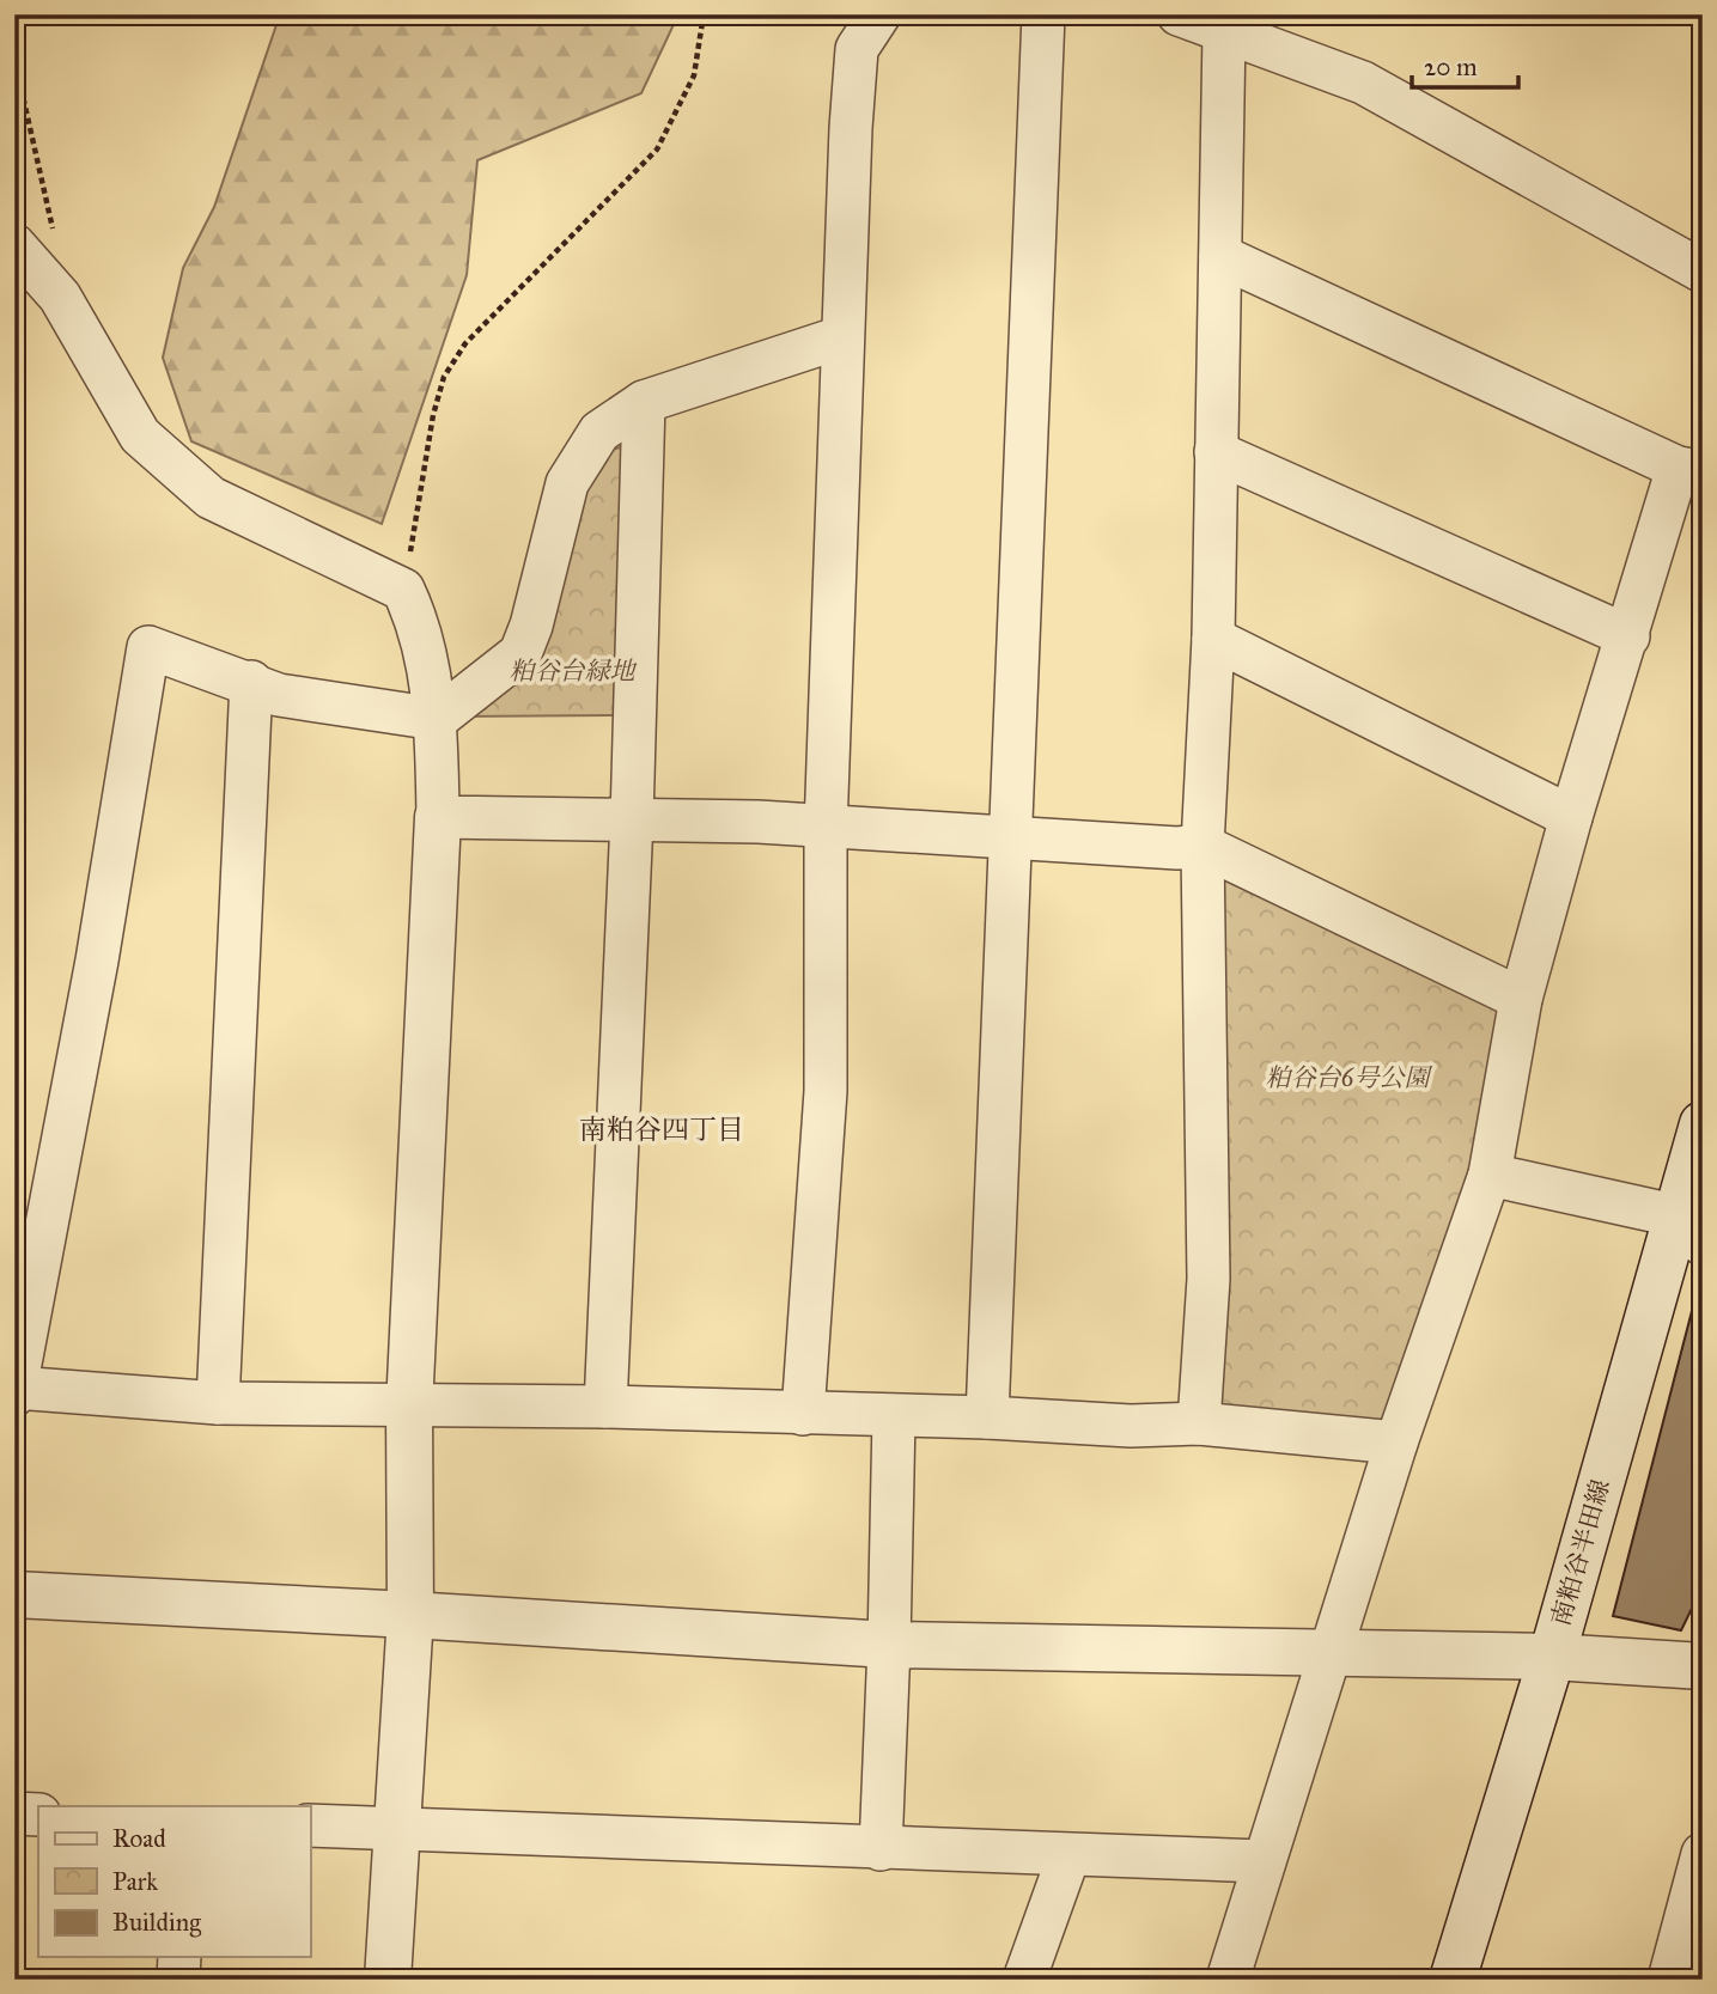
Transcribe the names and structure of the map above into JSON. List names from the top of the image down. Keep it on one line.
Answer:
{"streets":{"street":["南粕谷半田線"]},"districts":["南粕谷四丁目"],"parks":["粕谷台緑地","粕谷台6号公園"],"legend":["Road","Park","Building"],"scale_bar":"20 m"}
